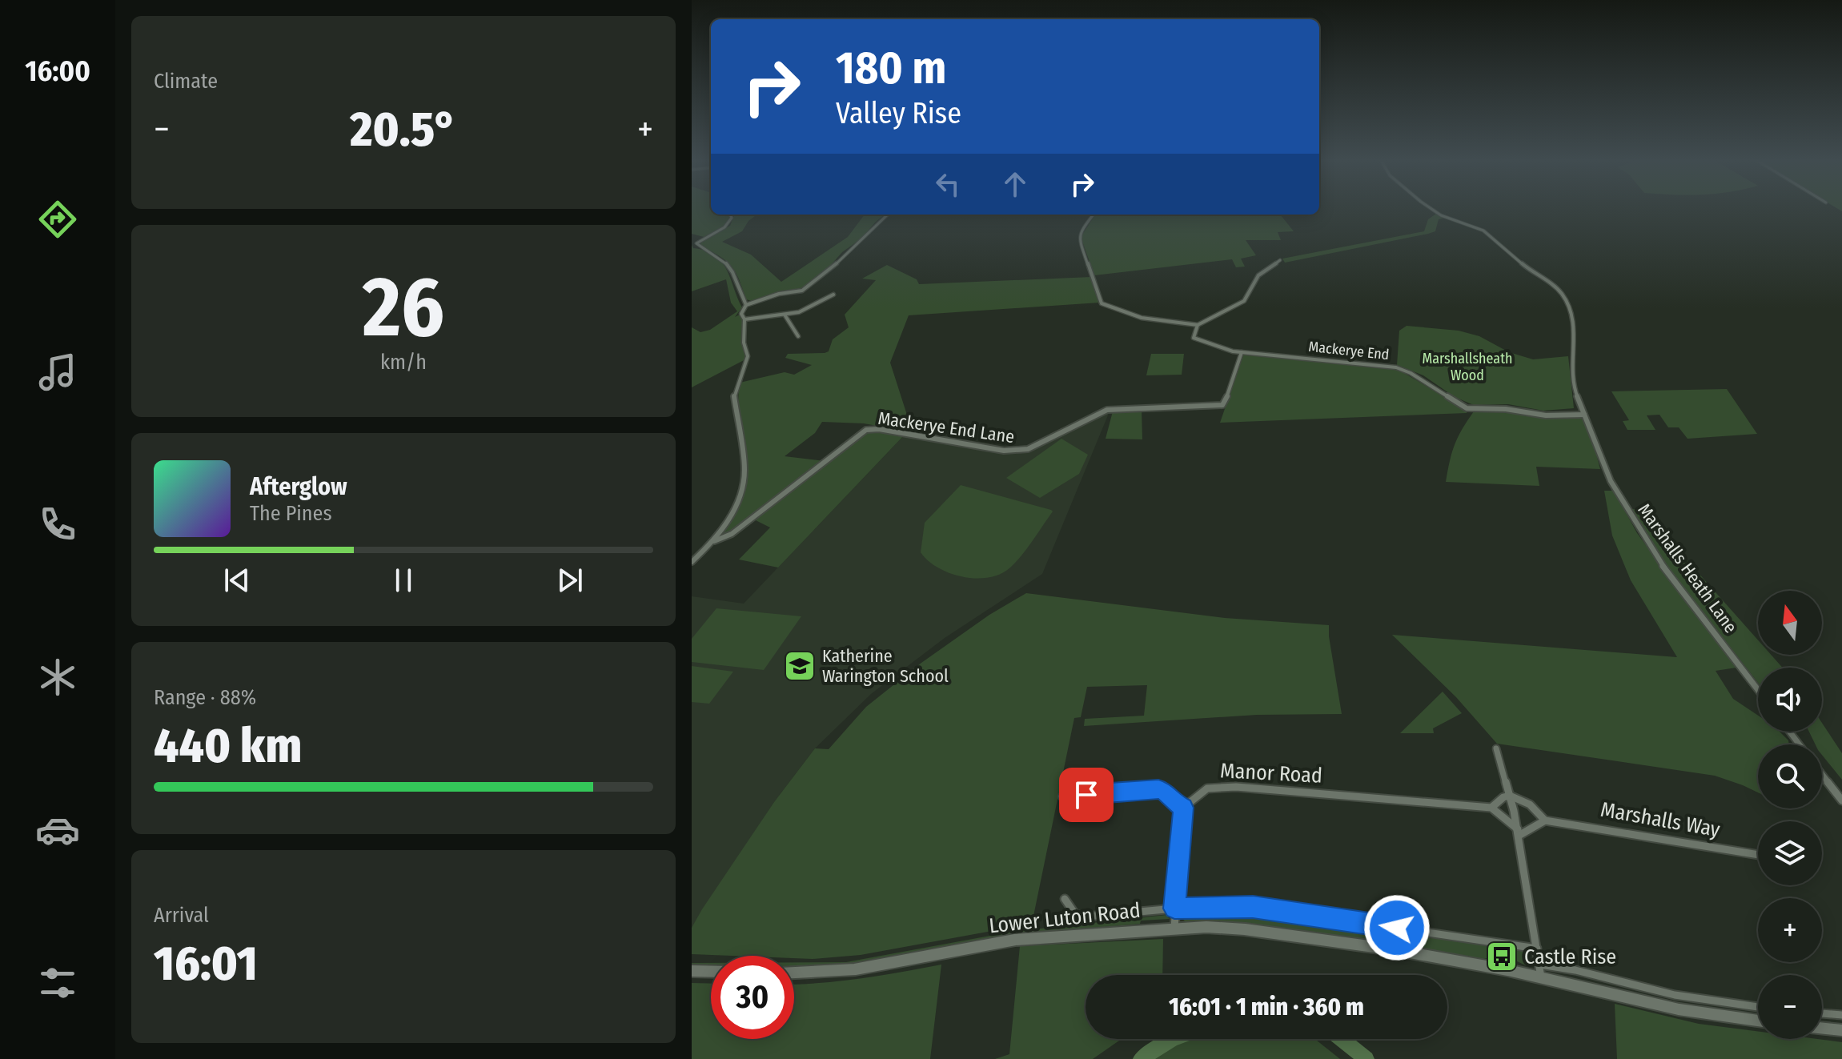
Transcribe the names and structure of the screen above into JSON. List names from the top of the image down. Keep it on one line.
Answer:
{"streets":{"main road":["Lower Luton Road"],"street":["Mackerye End","Mackerye End Lane","Marshalls Heath Lane","Manor Road","Marshalls Way"]},"crossings":[["Mackerye End","Mackerye End Lane"],["Mackerye End","Marshalls Heath Lane"]],"parks":["Marshallsheath Wood"],"places":{"school or university":["Katherine Warington School"],"bus stop":["Castle Rise"]},"north":"top","page":{"tabs":"16:00","tile":["Climate",["26","km/h"],["Range · 88%","440 km"],["Arrival","16:01"]],"turn":["180 m","Valley Rise"],"heat":["−","20.5°","+"],"song":["Afterglow","The Pines"],"map_buttons":["+","−"],"limit":"30","trip":"16:01 · 1 min · 360 m"}}
